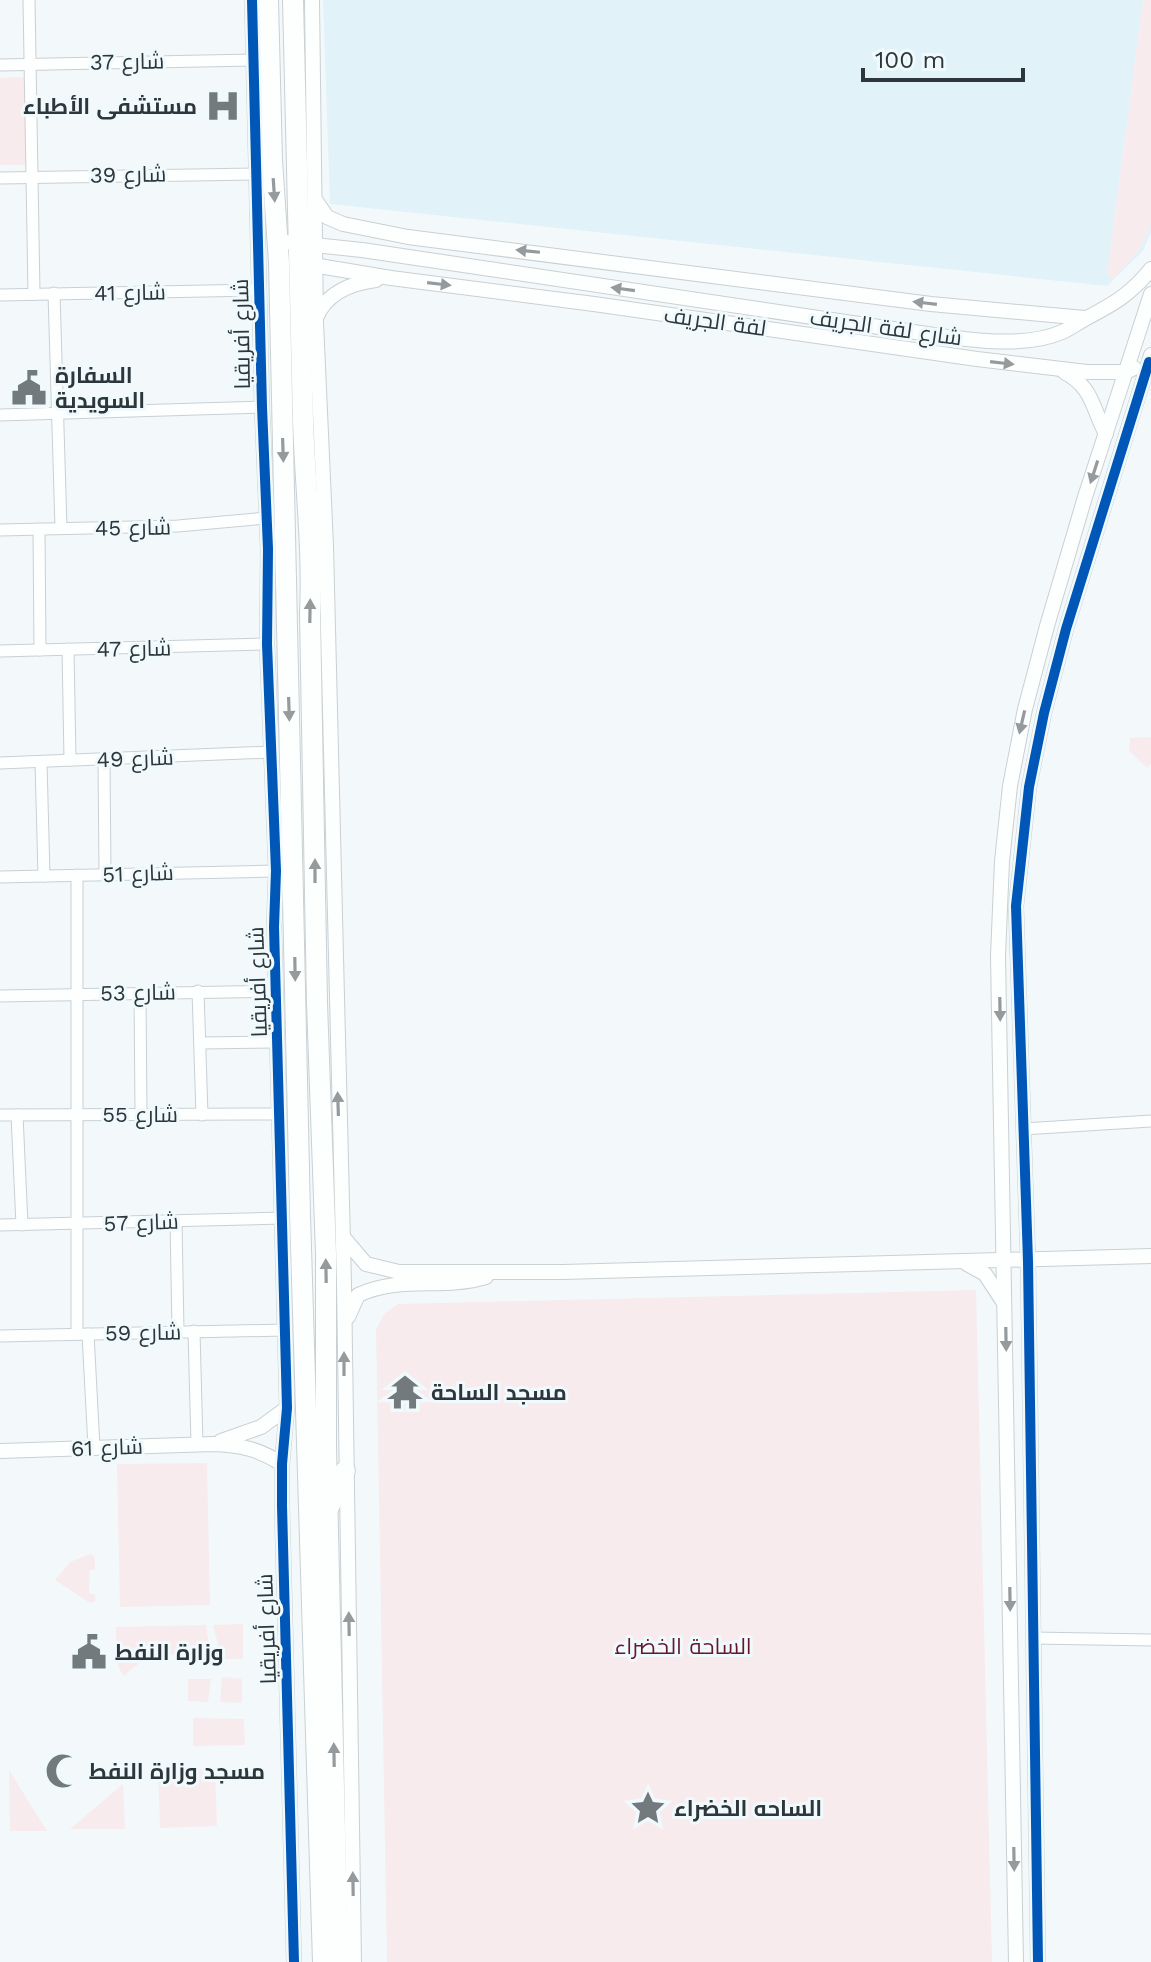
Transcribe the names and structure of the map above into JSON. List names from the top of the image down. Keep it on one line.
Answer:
{"streets":{"highway":["شارع أفريقيا"],"street":["شارع 37","شارع 39","شارع 41","لفة الجريف","شارع لفة الجريف","شارع 45","شارع 47","شارع 49","شارع 51","شارع 53","شارع 55","شارع 57","شارع 59","شارع 61"]},"crossings":[["شارع 37","شارع أفريقيا"],["شارع 39","شارع أفريقيا"],["شارع 41","شارع أفريقيا"],["لفة الجريف","شارع لفة الجريف"],["لفة الجريف","شارع أفريقيا"],["شارع لفة الجريف","شارع أفريقيا"],["شارع أفريقيا","شارع 45"],["شارع أفريقيا","شارع 47"],["شارع أفريقيا","شارع 49"],["شارع أفريقيا","شارع 51"],["شارع أفريقيا","شارع 53"],["شارع أفريقيا","شارع 55"],["شارع أفريقيا","شارع 57"],["شارع أفريقيا","شارع 59"]],"parks":["الساحة الخضراء"],"places":{"hospital":["مستشفی الأطباء"],"public building":["السفارة السويدية","وزارة النفط"],"temple":["مسجد الساحة"],"mosque":["مسجد وزارة النفط"],"place":["الساحه الخضراء"]},"scale_bar":"100 m"}
